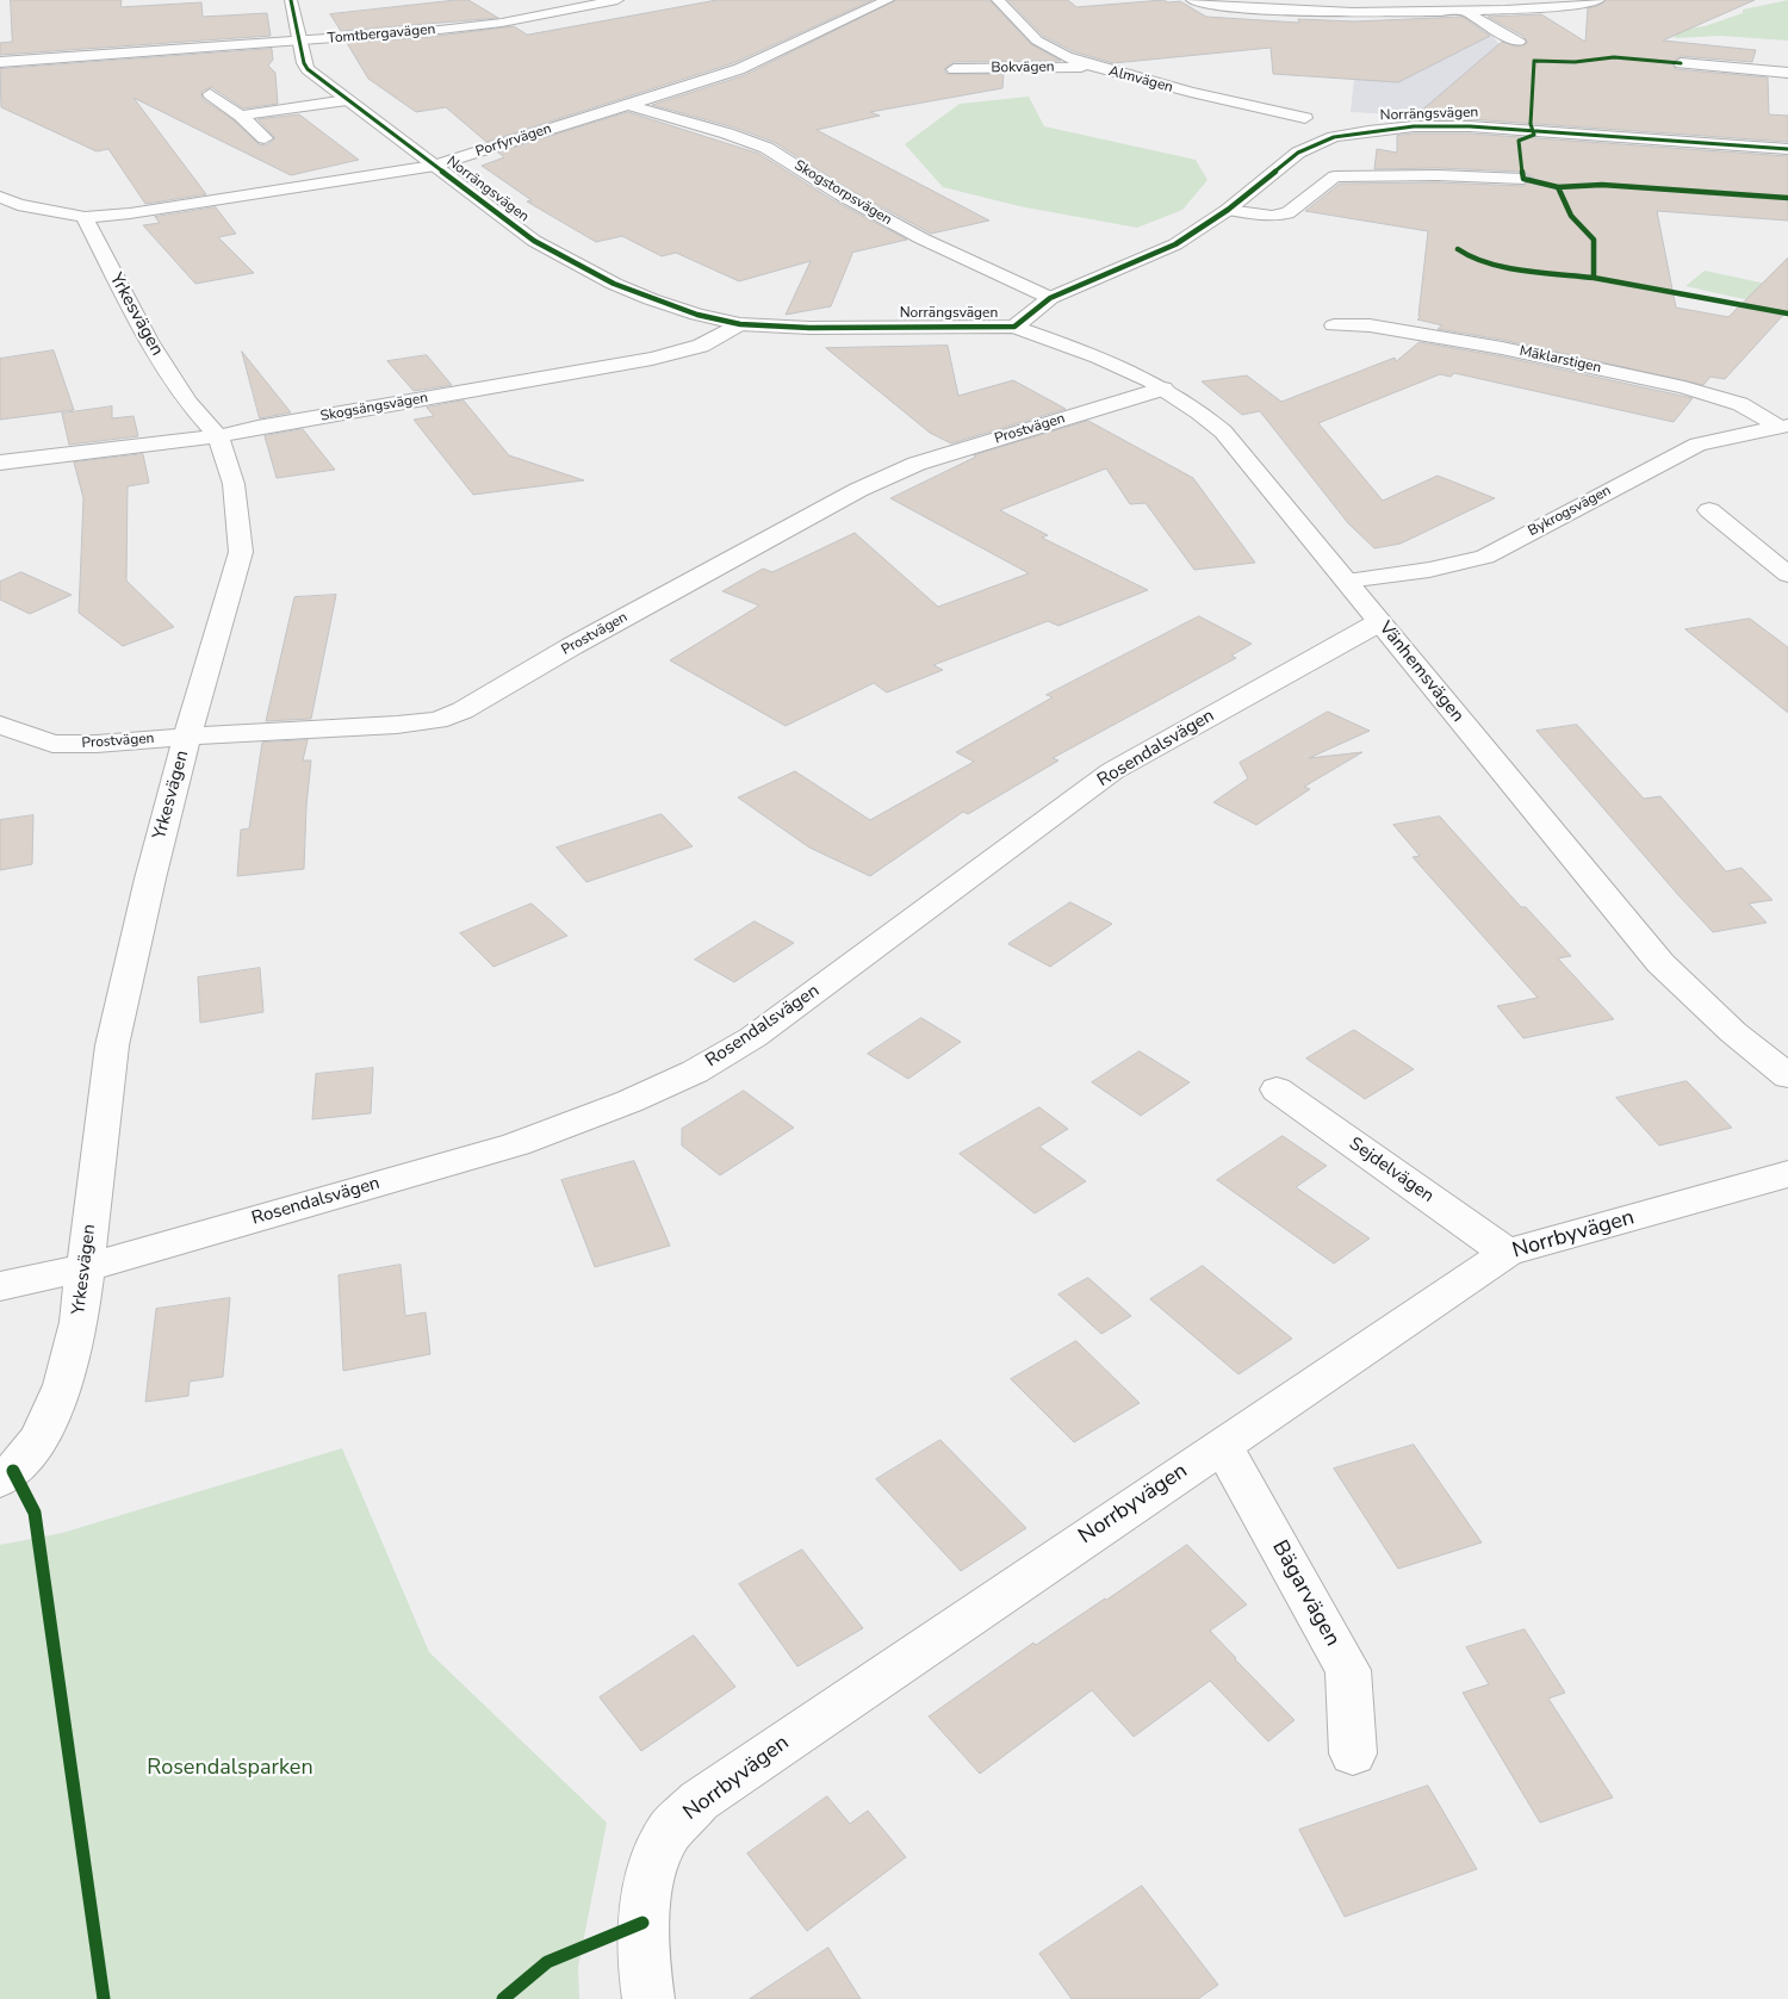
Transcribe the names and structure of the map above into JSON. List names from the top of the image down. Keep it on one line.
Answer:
{"streets":{"street":["Tomtbergavägen","Bokvägen","Almvägen","Norrängsvägen","Porfyrvägen","Skogstorpsvägen","Yrkesvägen","Mäklarstigen","Skogsängsvägen","Prostvägen","Bykrogsvägen","Vänhemsvägen","Rosendalsvägen","Sejdelvägen","Norrbyvägen","Bägarvägen"]},"crossings":[["Tomtbergavägen","Norrängsvägen"],["Bokvägen","Almvägen"],["Norrängsvägen","Porfyrvägen"],["Norrängsvägen","Skogstorpsvägen"],["Norrängsvägen","Skogsängsvägen"],["Norrängsvägen","Vänhemsvägen"],["Porfyrvägen","Skogstorpsvägen"],["Porfyrvägen","Yrkesvägen"],["Yrkesvägen","Skogsängsvägen"],["Yrkesvägen","Prostvägen"],["Yrkesvägen","Rosendalsvägen"],["Mäklarstigen","Bykrogsvägen"],["Prostvägen","Vänhemsvägen"],["Bykrogsvägen","Vänhemsvägen"],["Vänhemsvägen","Rosendalsvägen"],["Sejdelvägen","Norrbyvägen"],["Norrbyvägen","Bägarvägen"]],"parks":["Rosendalsparken"]}
